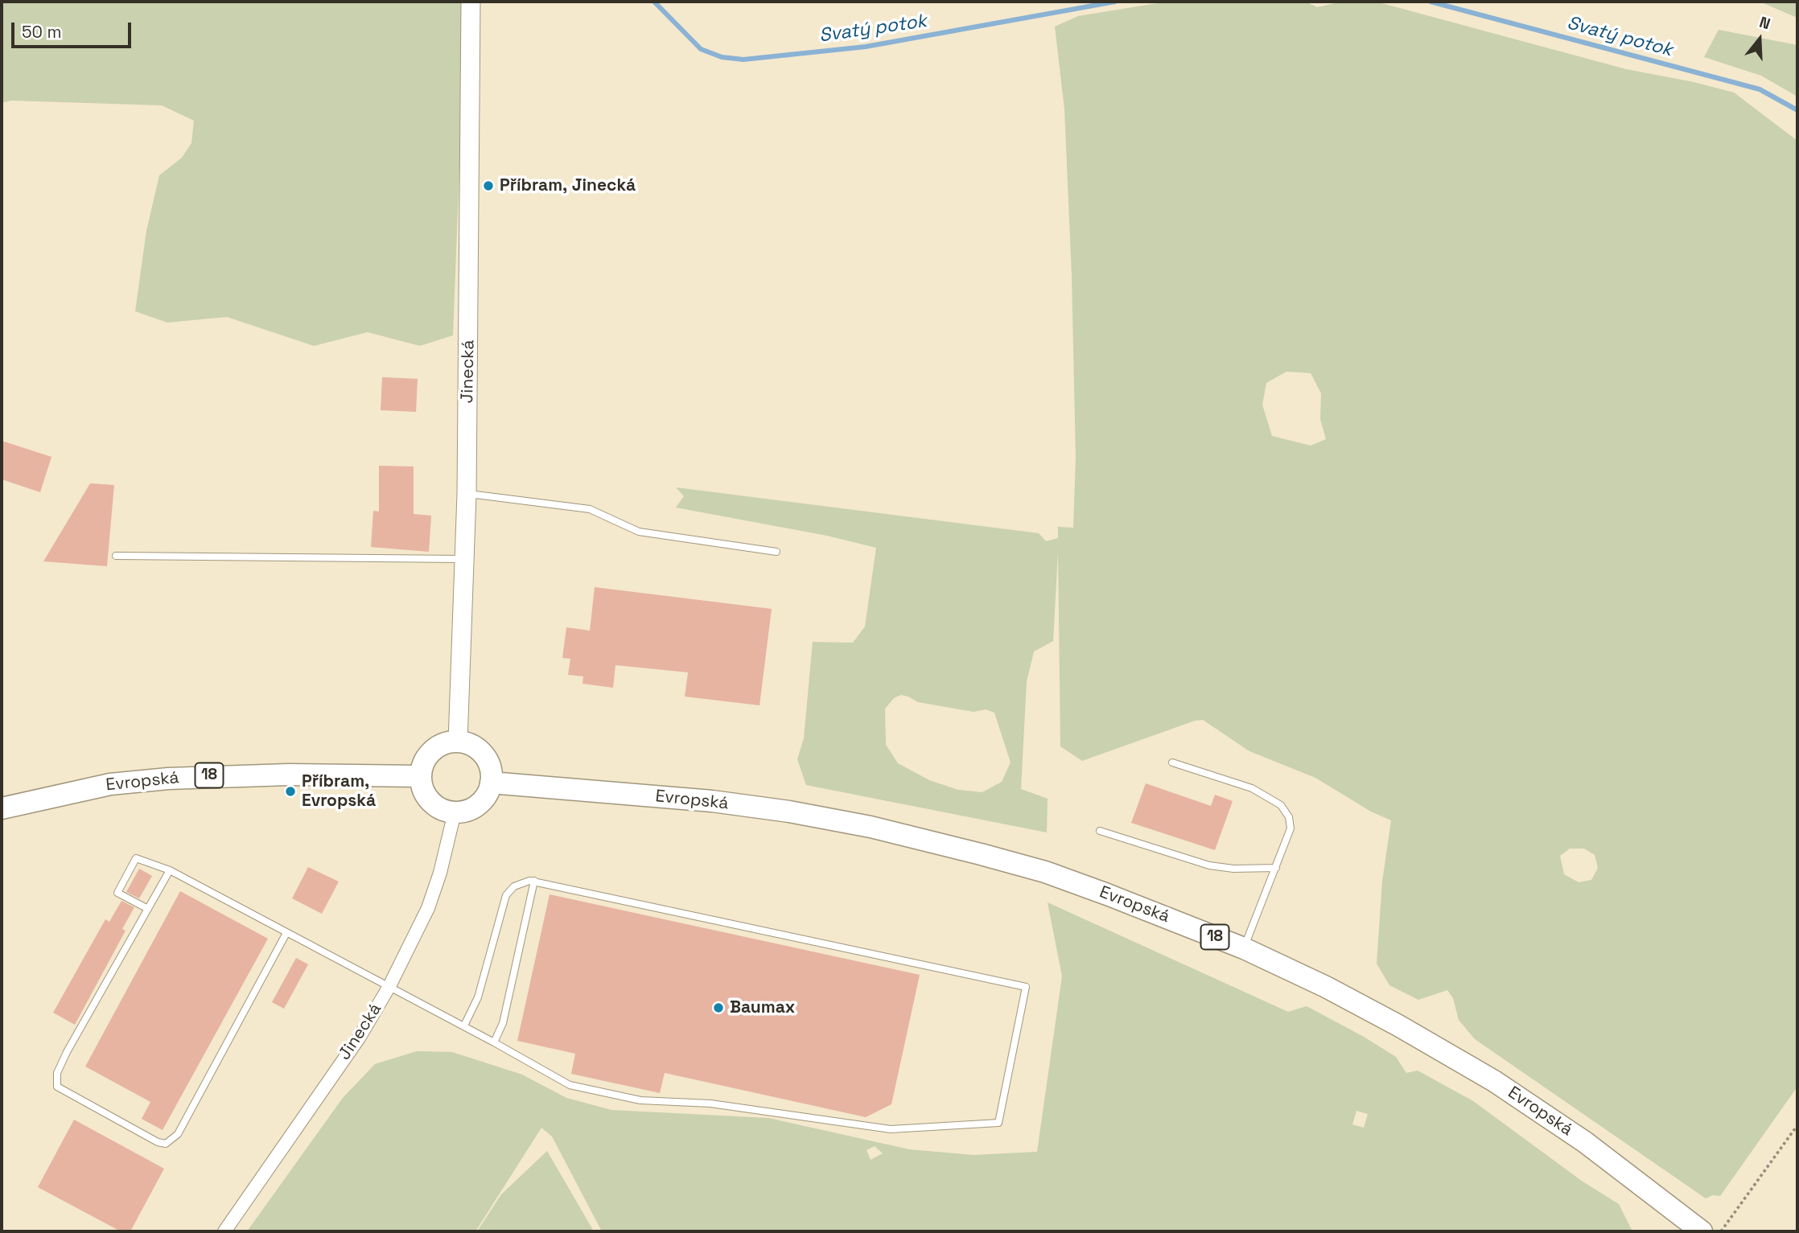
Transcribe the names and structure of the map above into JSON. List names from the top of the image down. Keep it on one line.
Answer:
{"streets":{"main road":["Jinecká","18","Evropská"]},"crossings":[["Jinecká","Evropská"]],"water":["Svatý potok"],"places":["Příbram, Jinecká","Příbram, Evropská","Baumax"],"scale_bar":"50 m","north":"top"}
